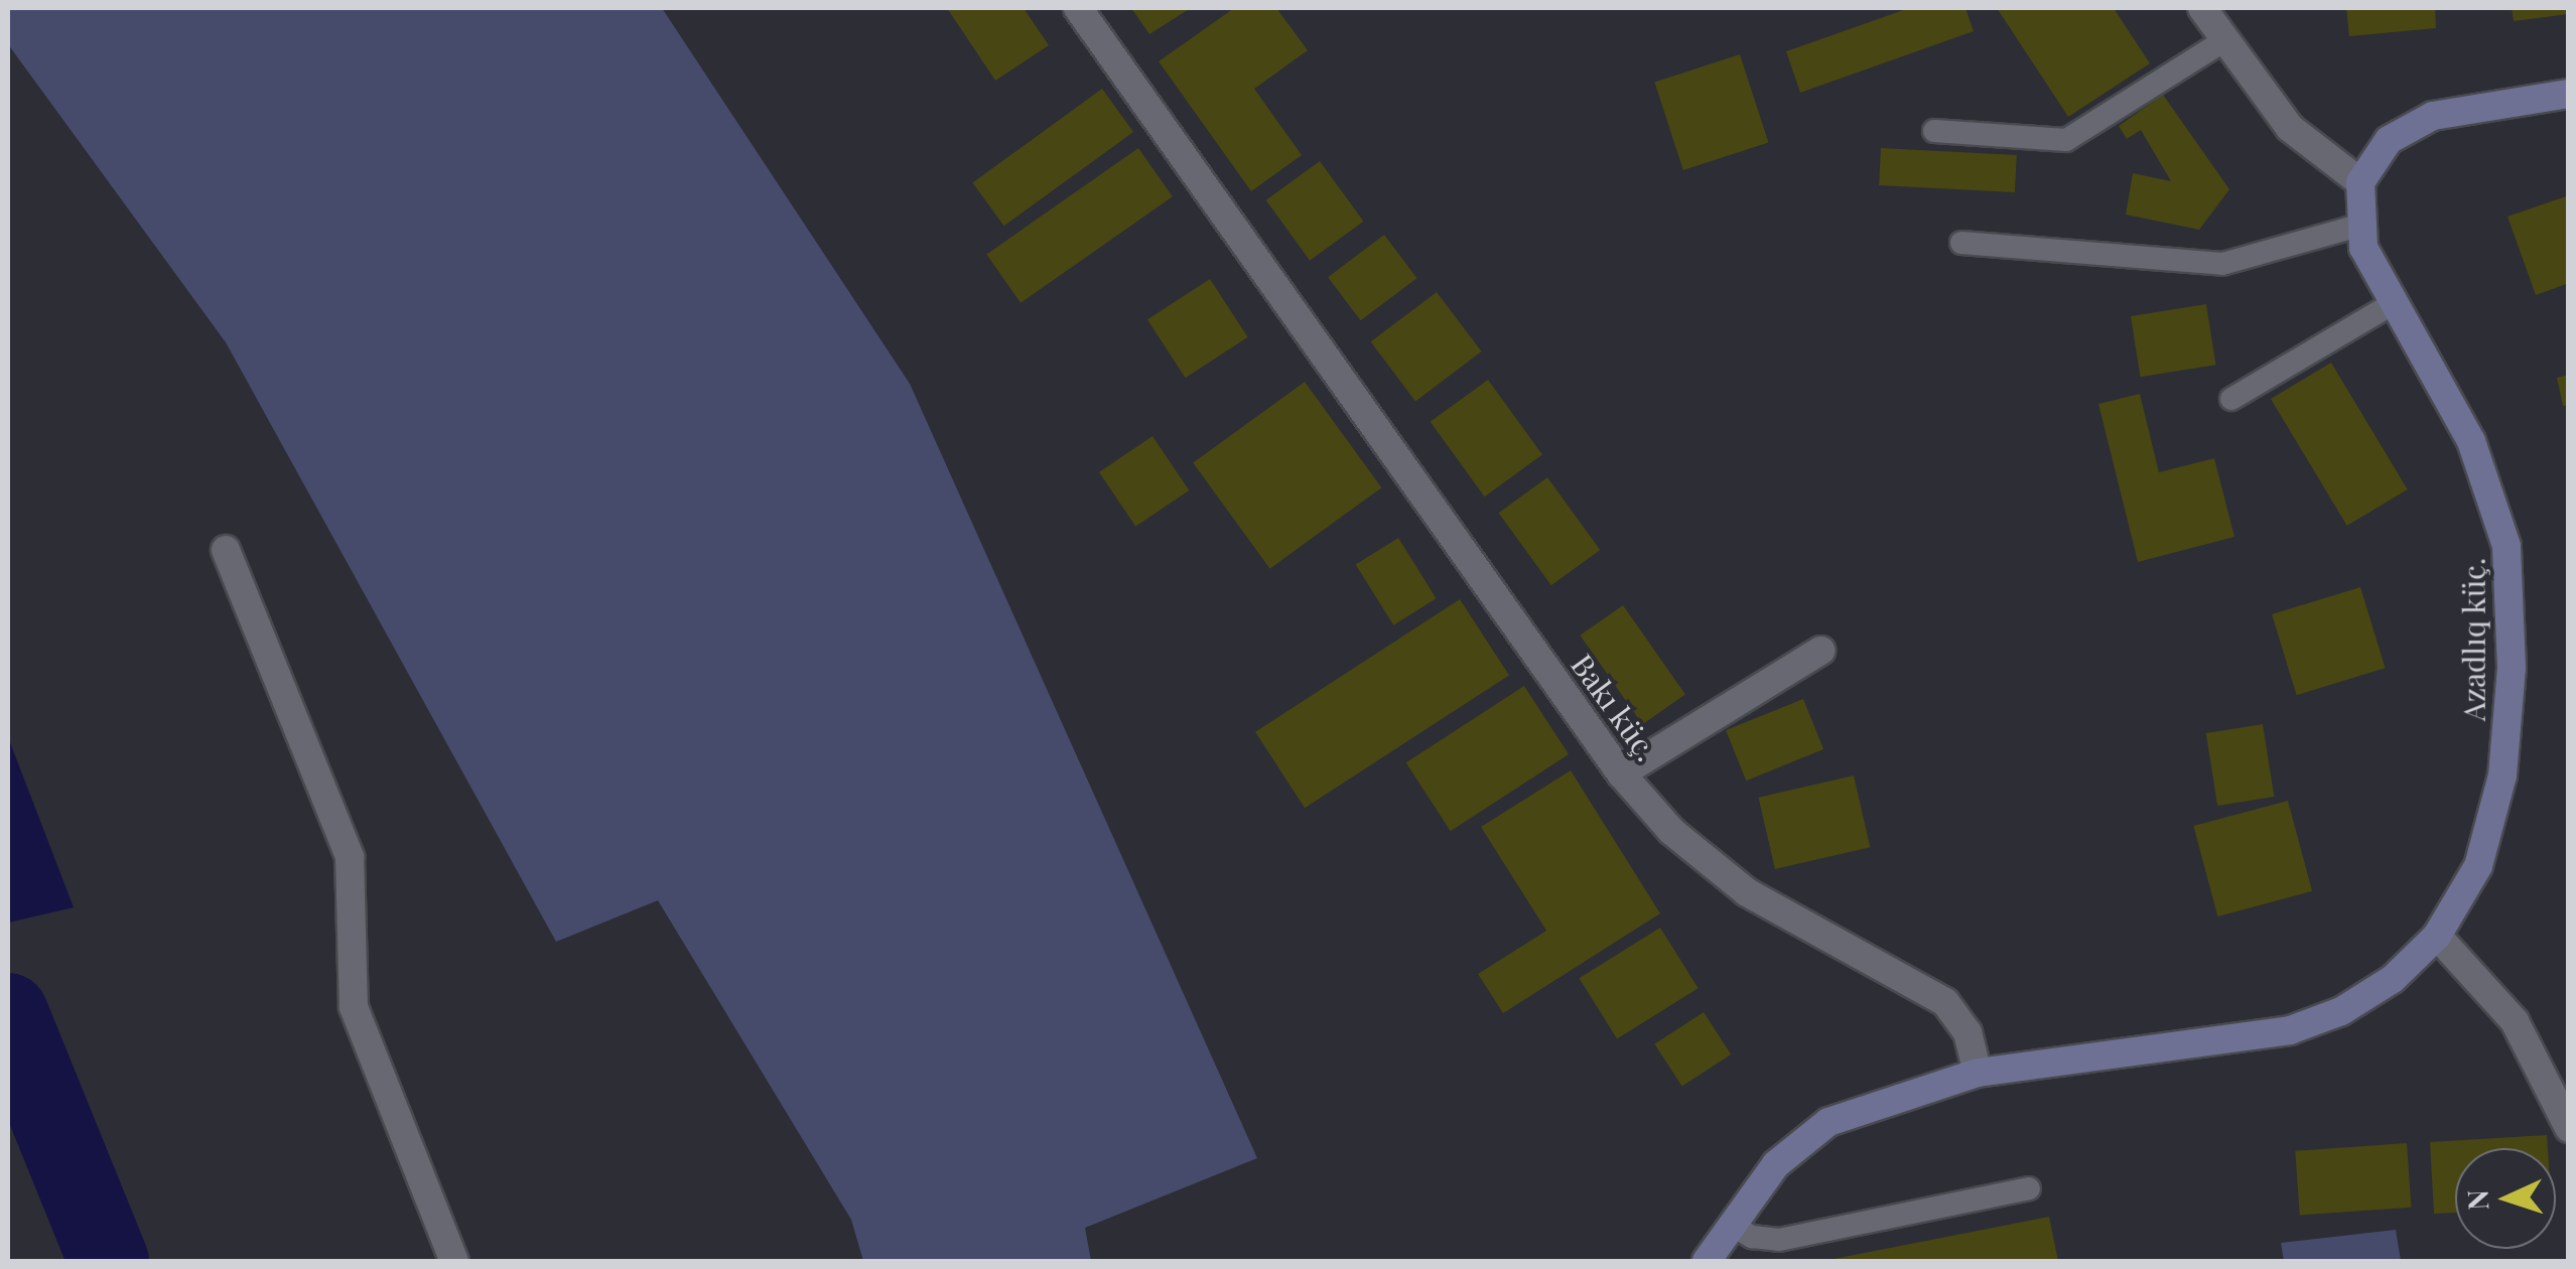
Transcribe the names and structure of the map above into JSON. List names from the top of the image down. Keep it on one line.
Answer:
{"streets":{"main road":["Azadlıq küç."],"street":["Bakı küç."]},"crossings":[["Azadlıq küç.","Bakı küç."]],"north":"left"}
